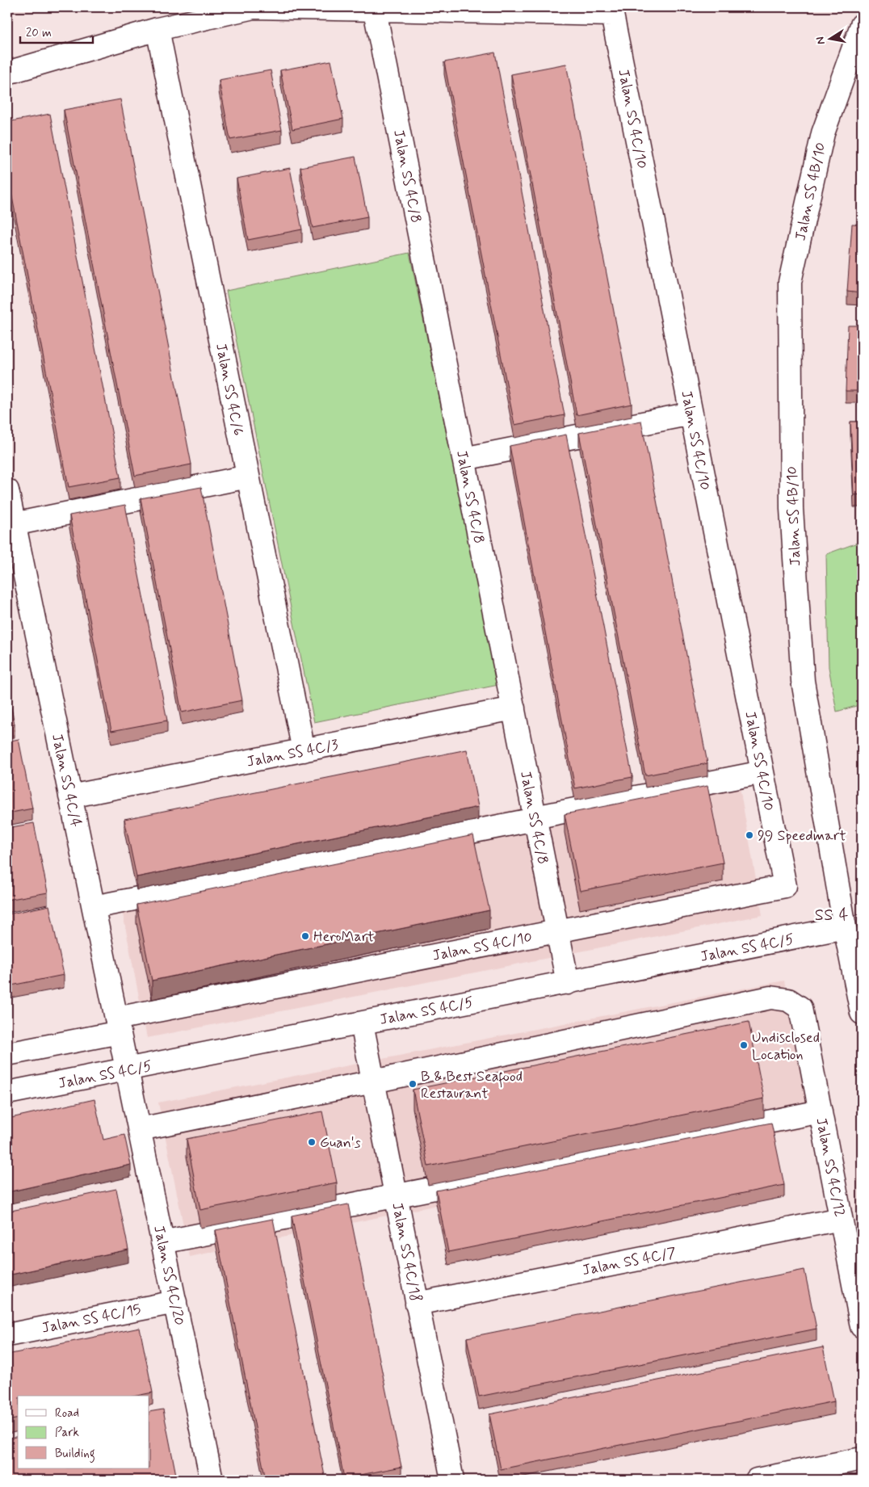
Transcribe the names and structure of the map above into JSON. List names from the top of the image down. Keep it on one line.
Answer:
{"streets":{"street":["Jalan SS 4C/10","Jalan SS 4C/8","Jalan SS 4B/10","Jalan SS 4C/6","Jalan SS 4C/3","Jalan SS 4C/4","Jalan SS 4C/5","Jalan SS 4C/12","Jalan SS 4C/18","Jalan SS 4C/7","Jalan SS 4C/20","Jalan SS 4C/15"]},"crossings":[["Jalan SS 4C/10","Jalan SS 4C/8"],["Jalan SS 4C/10","Jalan SS 4C/4"],["Jalan SS 4C/8","Jalan SS 4C/3"],["Jalan SS 4C/8","Jalan SS 4C/5"],["Jalan SS 4B/10","Jalan SS 4C/5"],["Jalan SS 4C/6","Jalan SS 4C/3"],["Jalan SS 4C/3","Jalan SS 4C/4"],["Jalan SS 4C/4","Jalan SS 4C/5"],["Jalan SS 4C/4","Jalan SS 4C/20"],["Jalan SS 4C/5","Jalan SS 4C/18"],["Jalan SS 4C/5","Jalan SS 4C/20"],["Jalan SS 4C/12","Jalan SS 4C/18"],["Jalan SS 4C/12","Jalan SS 4C/7"],["Jalan SS 4C/18","Jalan SS 4C/7"],["Jalan SS 4C/20","Jalan SS 4C/15"]],"districts":["SS 4"],"places":["99 Speedmart","HeroMart","Undisclosed Location","B & Best Seafood Restaurant","Guan's"],"legend":["Road","Park","Building"],"scale_bar":"20 m","north":"left"}
